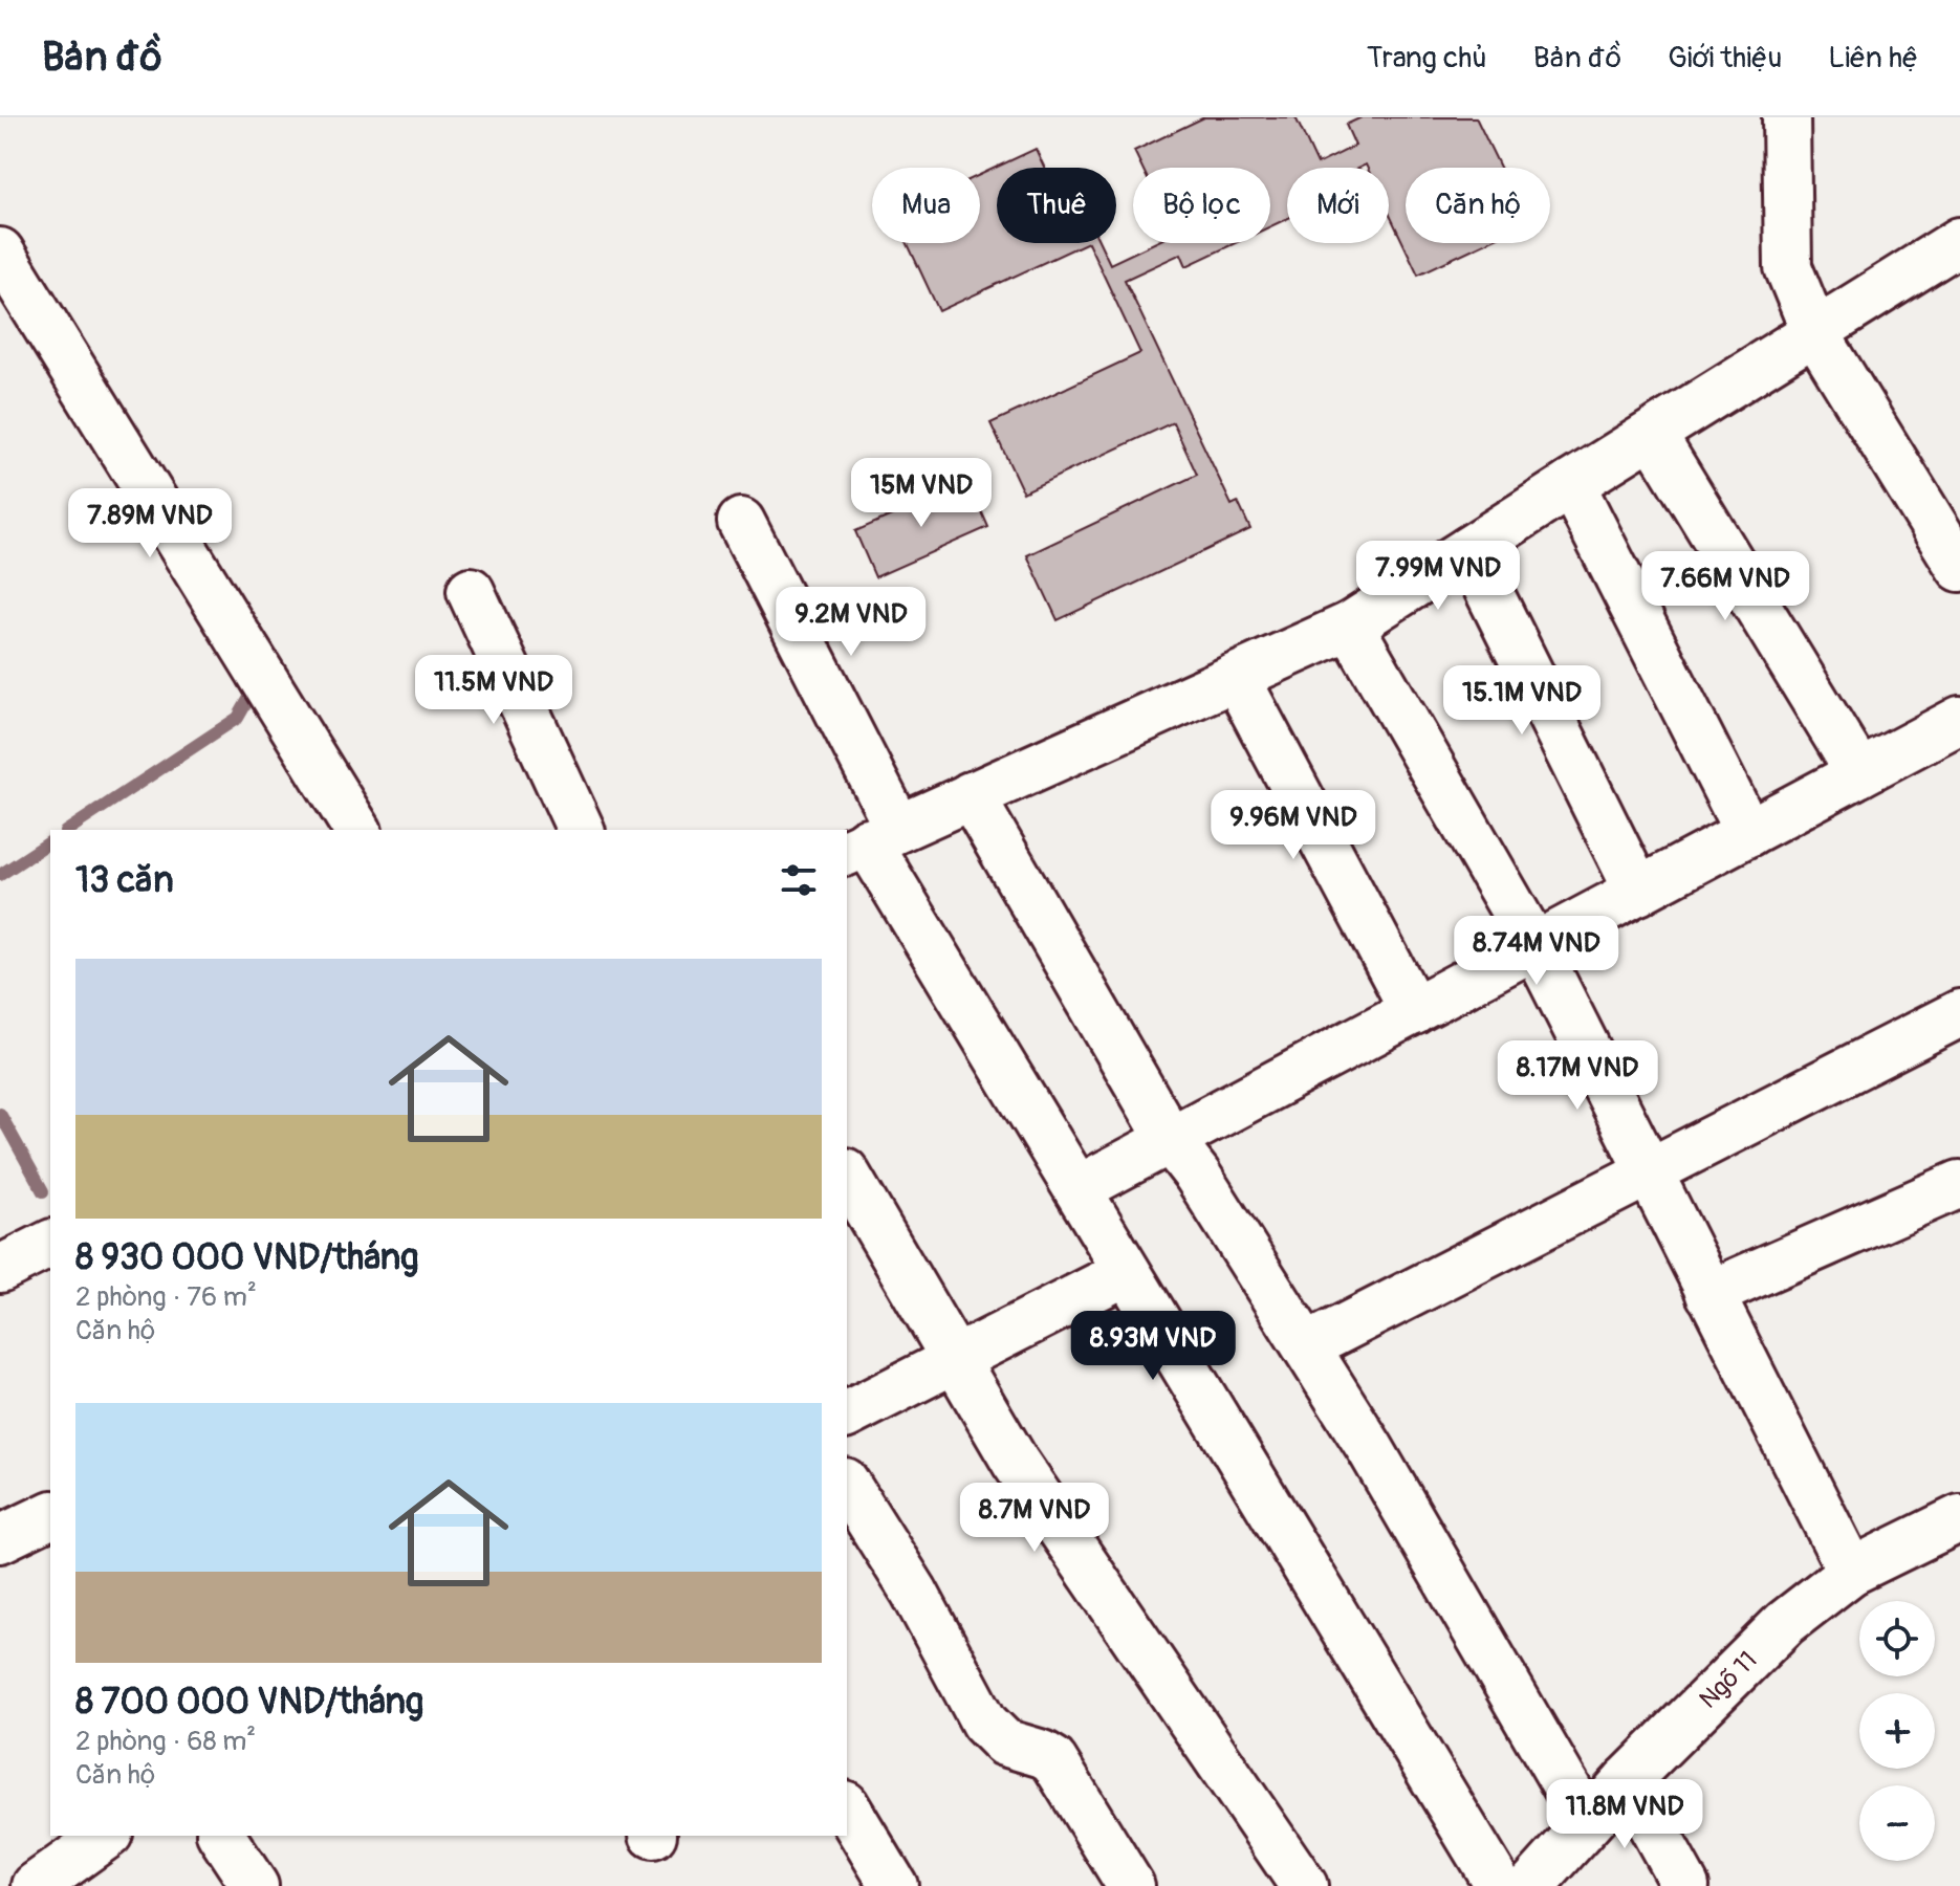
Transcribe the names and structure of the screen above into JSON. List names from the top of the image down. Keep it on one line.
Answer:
{"streets":{"street":["Ngõ 11"]},"page":{"header":"Bản đồ","nav":["Trang chủ","Bản đồ","Giới thiệu","Liên hệ"],"chip":["Mua","Thuê","Bộ lọc","Mới","Căn hộ"],"price":["15M VND","7.89M VND","7.99M VND","7.66M VND","9.2M VND","11.5M VND","15.1M VND","9.96M VND","8.74M VND","8.17M VND","8.93M VND","8.7M VND","11.8M VND"],"heading":"13 căn","list":[{"name":"8 930 000 VND/tháng","note":"2 phòng · 76 m² · Căn hộ"},{"name":"8 700 000 VND/tháng","note":"2 phòng · 68 m² · Căn hộ"}],"map_buttons":["+","−"]}}
